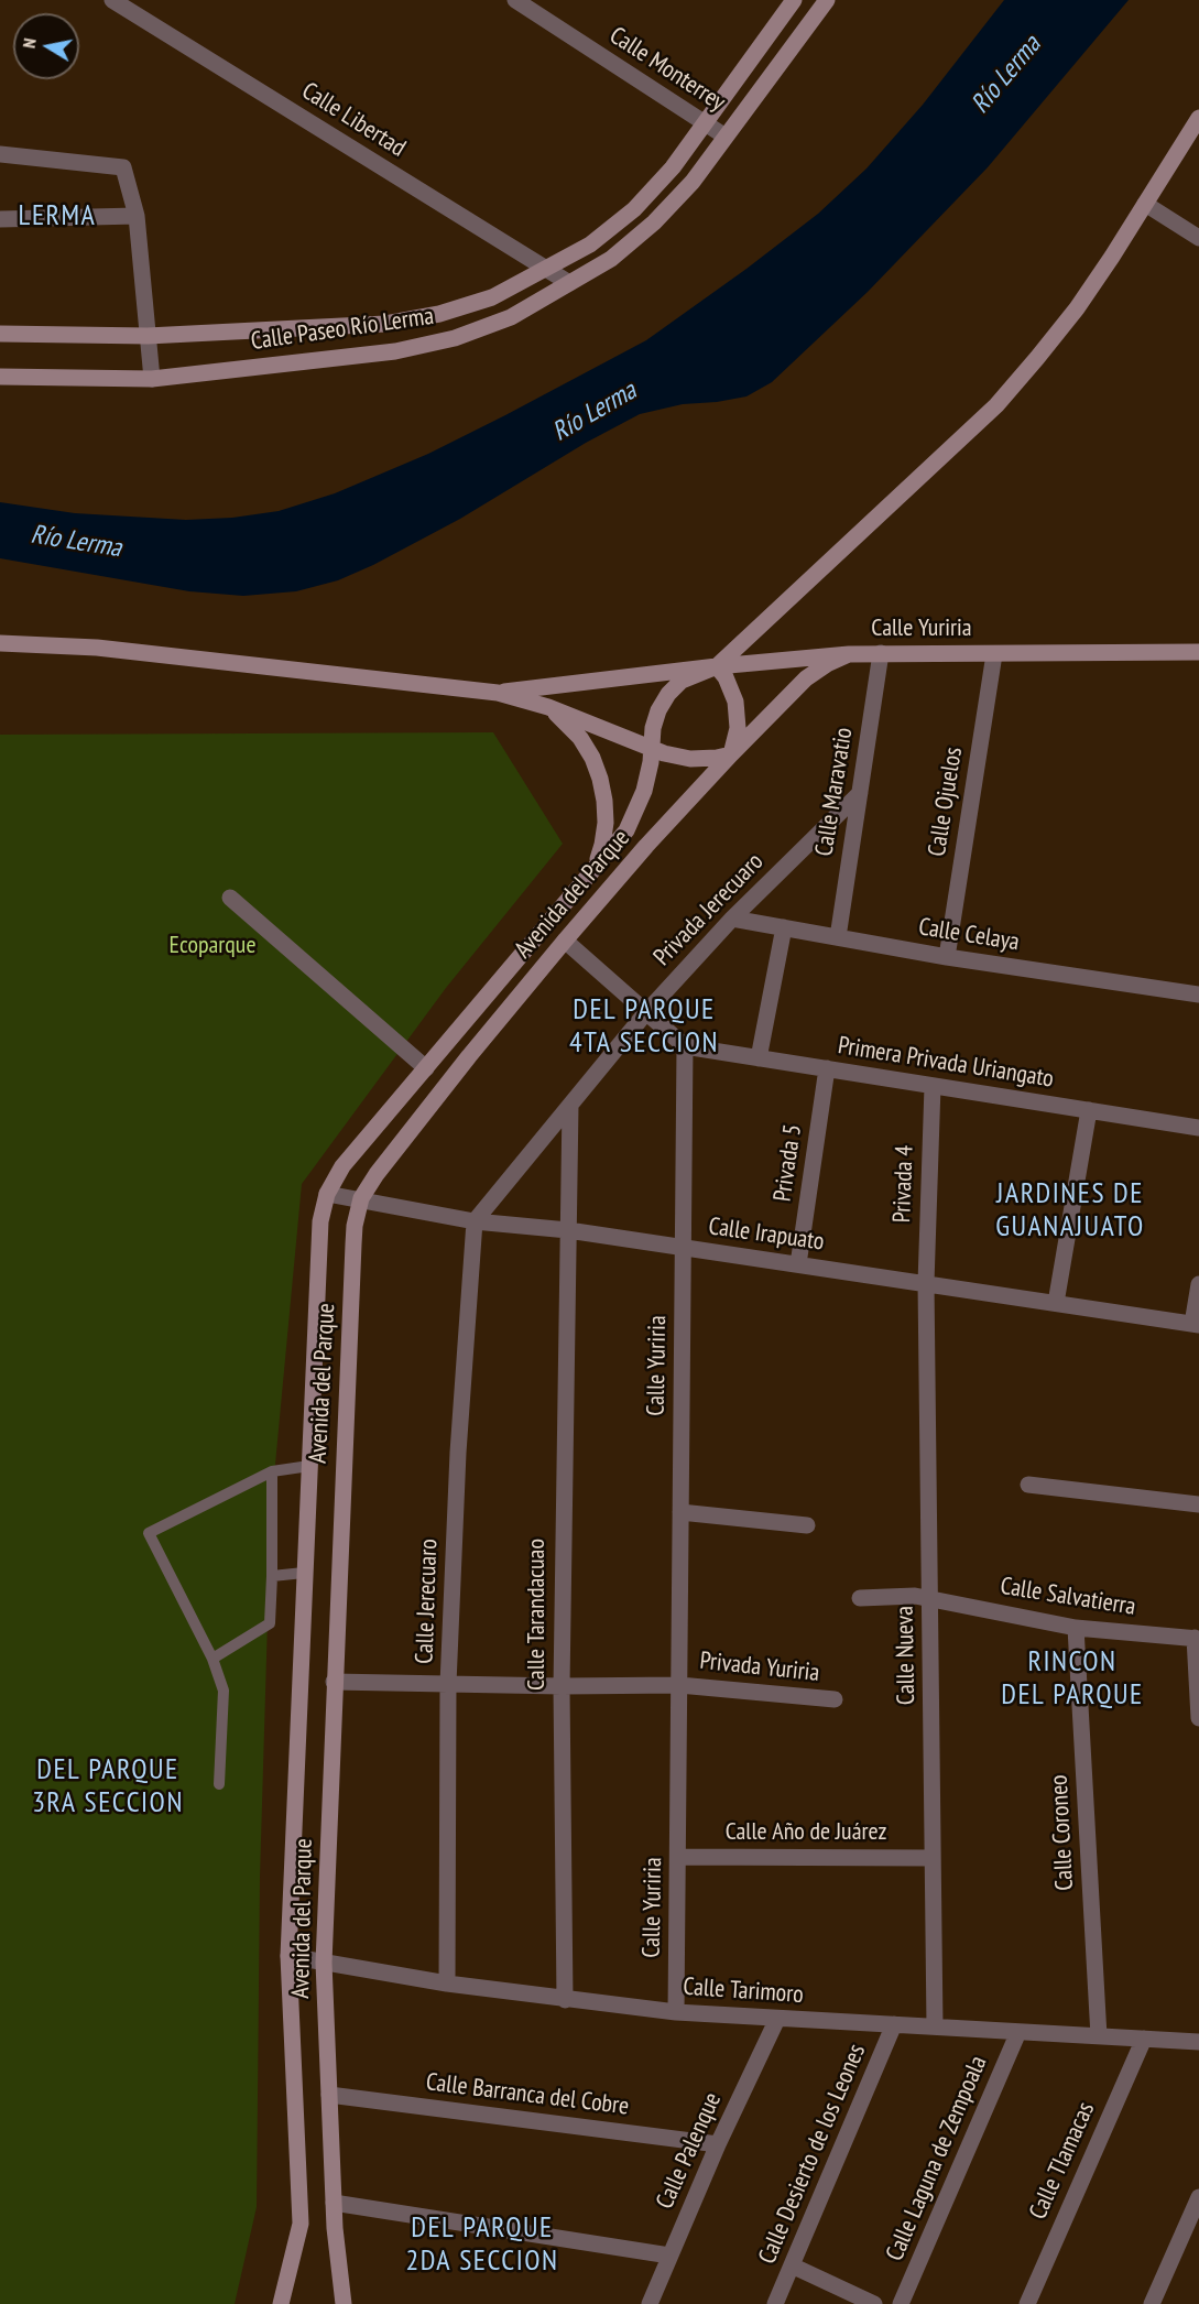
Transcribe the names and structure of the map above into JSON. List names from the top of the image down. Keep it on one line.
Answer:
{"streets":{"street":["Calle Monterrey","Calle Libertad","Calle Paseo Río Lerma","Calle Yuriria","Calle Maravatio","Calle Ojuelos","Avenida del Parque","Privada Jerecuaro","Calle Celaya","Primera Privada Uriangato","Privada 5","Privada 4","Calle Irapuato","Calle Salvatierra","Calle Jerecuaro","Calle Tarandacuao","Calle Nueva","Privada Yuriria","Calle Año de Juárez","Calle Coroneo","Calle Tarimoro","Calle Barranca del Cobre","Calle Palenque","Calle Desierto de los Leones","Calle Laguna de Zempoala","Calle Tlamacas"]},"crossings":[["Calle Monterrey","Calle Paseo Río Lerma"],["Calle Libertad","Calle Paseo Río Lerma"],["Calle Yuriria","Calle Maravatio"],["Calle Yuriria","Calle Ojuelos"],["Calle Yuriria","Avenida del Parque"],["Calle Yuriria","Primera Privada Uriangato"],["Calle Yuriria","Calle Irapuato"],["Calle Yuriria","Privada Yuriria"],["Calle Yuriria","Calle Año de Juárez"],["Calle Yuriria","Calle Tarimoro"],["Calle Maravatio","Privada Jerecuaro"],["Calle Maravatio","Calle Celaya"],["Calle Ojuelos","Calle Celaya"],["Avenida del Parque","Calle Irapuato"],["Avenida del Parque","Calle Tarimoro"],["Avenida del Parque","Calle Barranca del Cobre"],["Privada Jerecuaro","Calle Celaya"],["Privada Jerecuaro","Calle Irapuato"],["Privada Jerecuaro","Calle Jerecuaro"],["Privada Jerecuaro","Calle Tarandacuao"],["Primera Privada Uriangato","Privada 5"],["Primera Privada Uriangato","Privada 4"],["Privada 5","Calle Irapuato"],["Privada 4","Calle Irapuato"],["Privada 4","Calle Nueva"],["Calle Irapuato","Calle Jerecuaro"],["Calle Irapuato","Calle Tarandacuao"],["Calle Irapuato","Calle Nueva"],["Calle Salvatierra","Calle Nueva"],["Calle Salvatierra","Calle Coroneo"],["Calle Jerecuaro","Calle Tarimoro"],["Calle Tarandacuao","Calle Tarimoro"],["Calle Nueva","Calle Año de Juárez"],["Calle Nueva","Calle Tarimoro"],["Calle Coroneo","Calle Tarimoro"],["Calle Tarimoro","Calle Palenque"],["Calle Tarimoro","Calle Desierto de los Leones"],["Calle Tarimoro","Calle Laguna de Zempoala"],["Calle Tarimoro","Calle Tlamacas"],["Calle Barranca del Cobre","Calle Palenque"]],"districts":["LERMA","DEL PARQUE 4TA SECCION","JARDINES DE GUANAJUATO","RINCON DEL PARQUE","DEL PARQUE 3RA SECCION","DEL PARQUE 2DA SECCION"],"water":["Río Lerma"],"parks":["Ecoparque"],"north":"left"}
